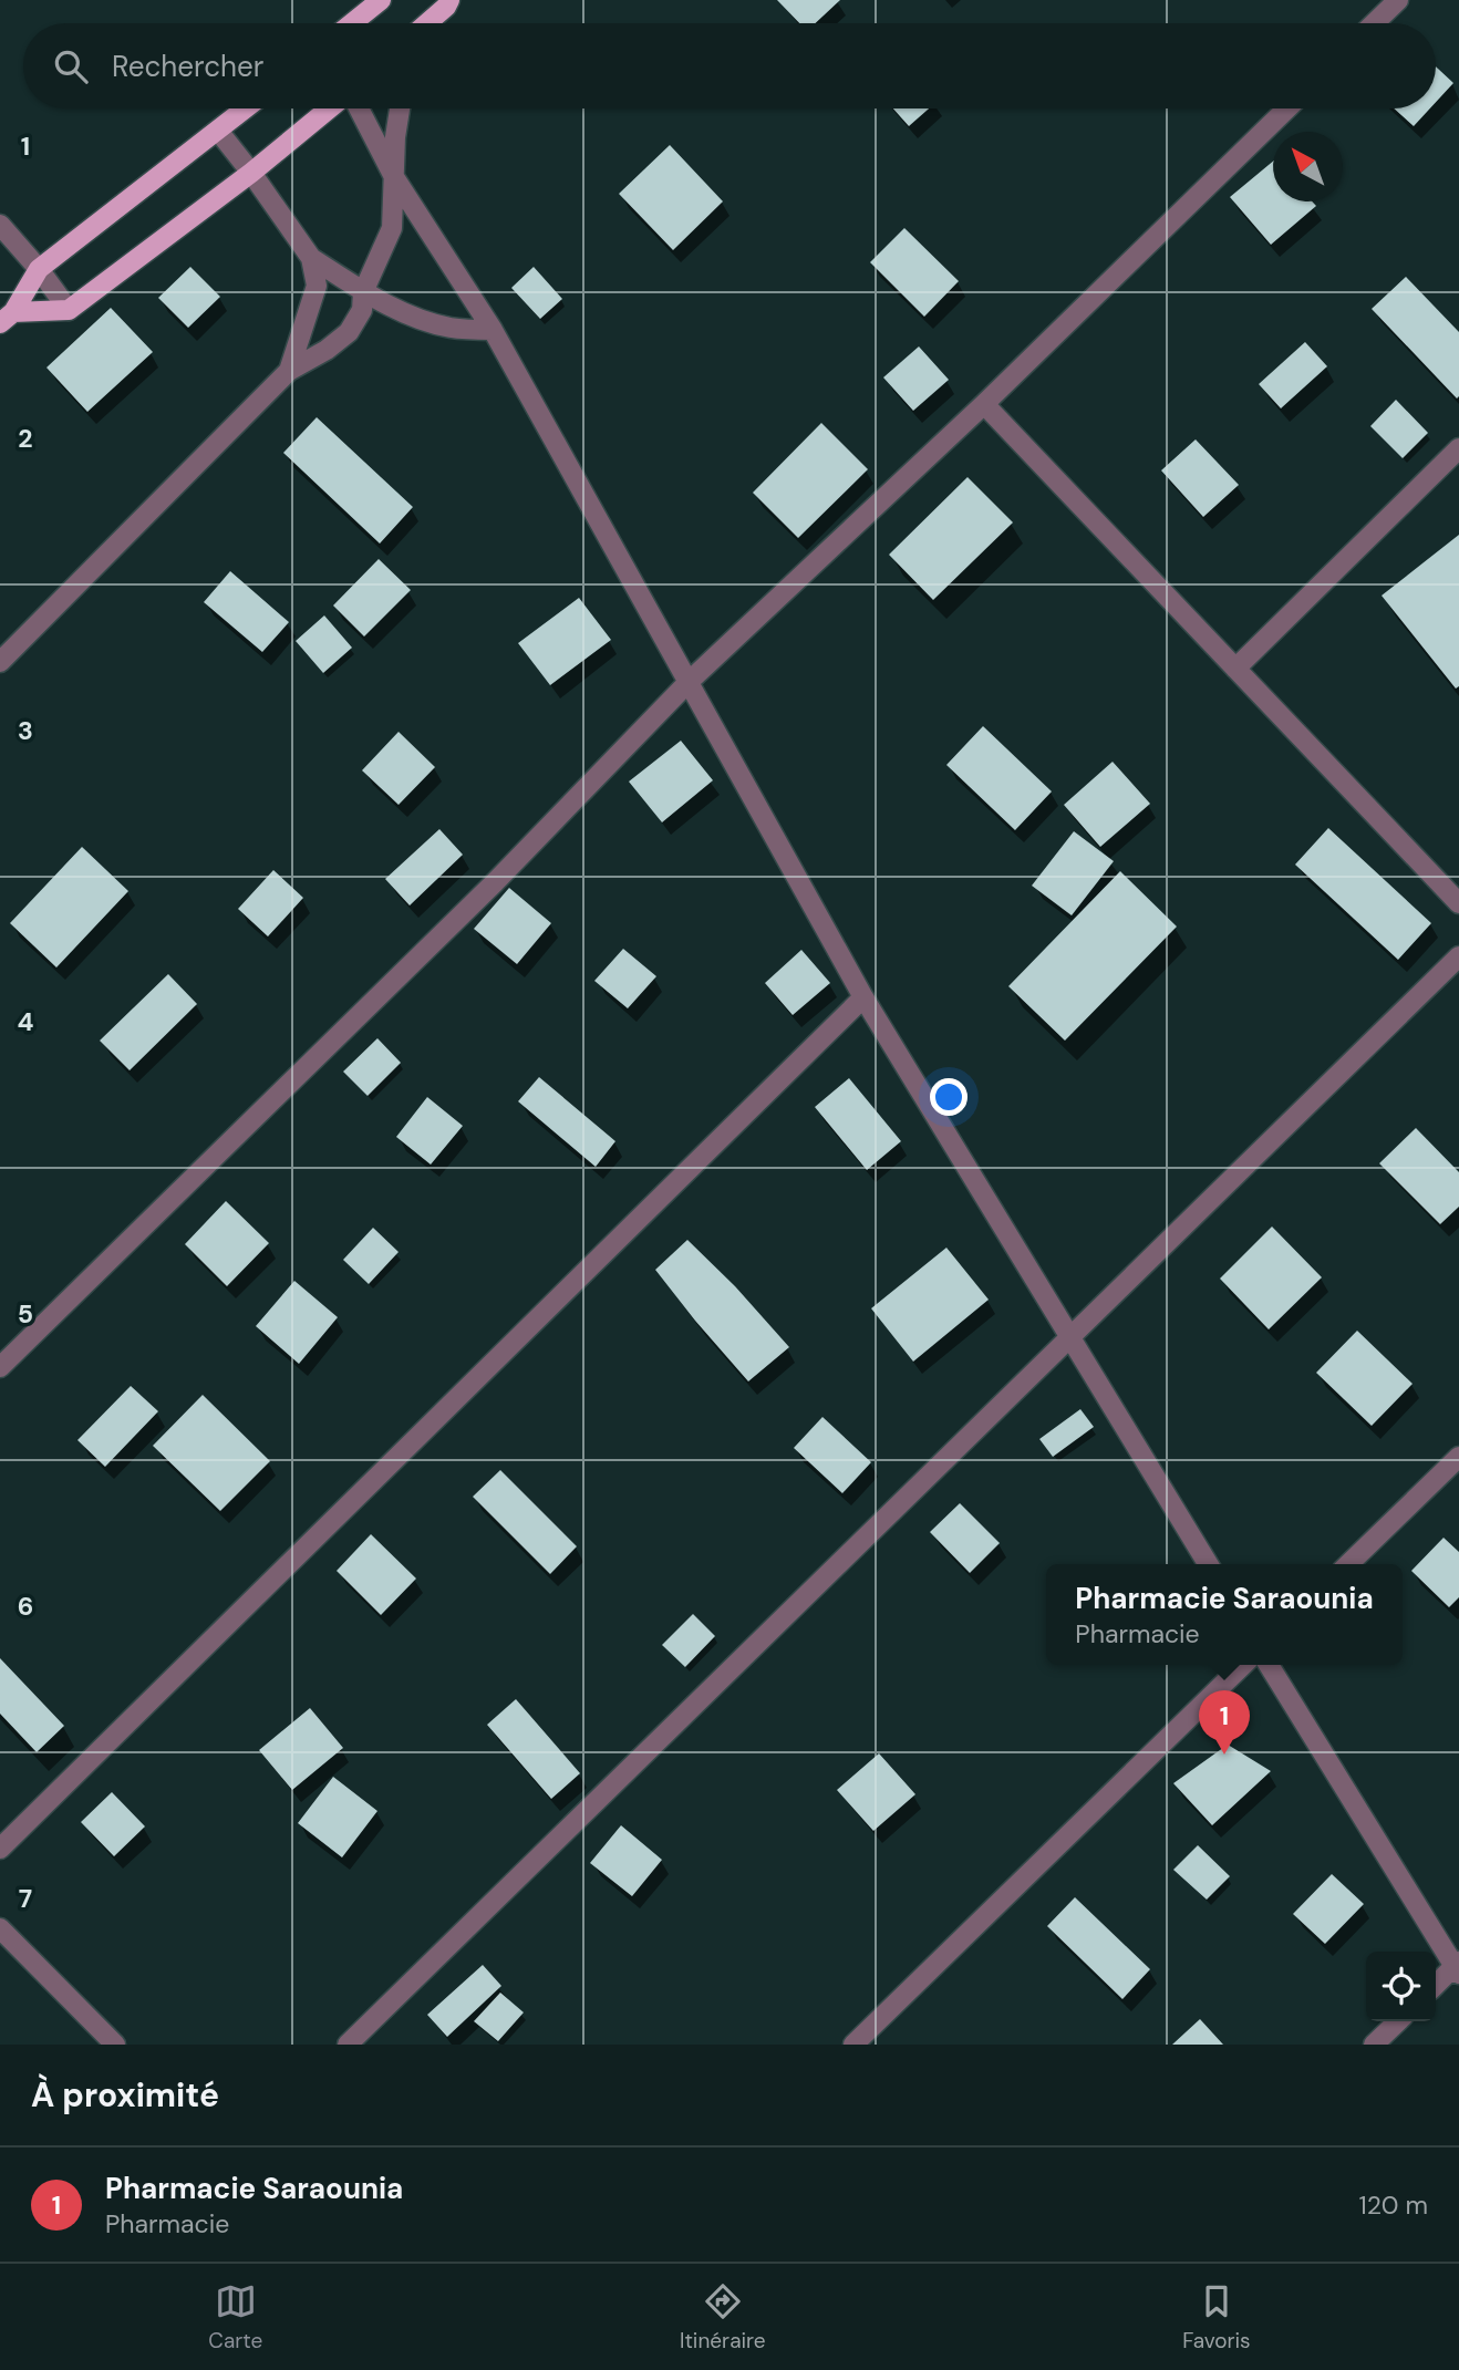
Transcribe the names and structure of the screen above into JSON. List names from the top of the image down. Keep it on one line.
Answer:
{"north":"top left","page":{"search":"Rechercher","popup":["Pharmacie Saraounia","Pharmacie"],"pins":"1","heading":"À proximité","list":[{"mark":"1","name":"Pharmacie Saraounia","note":"Pharmacie","value":"120 m"}],"nav":["Carte","Itinéraire","Favoris"]},"grid":{"rows":["1","2","3","4","5","6","7"]}}
